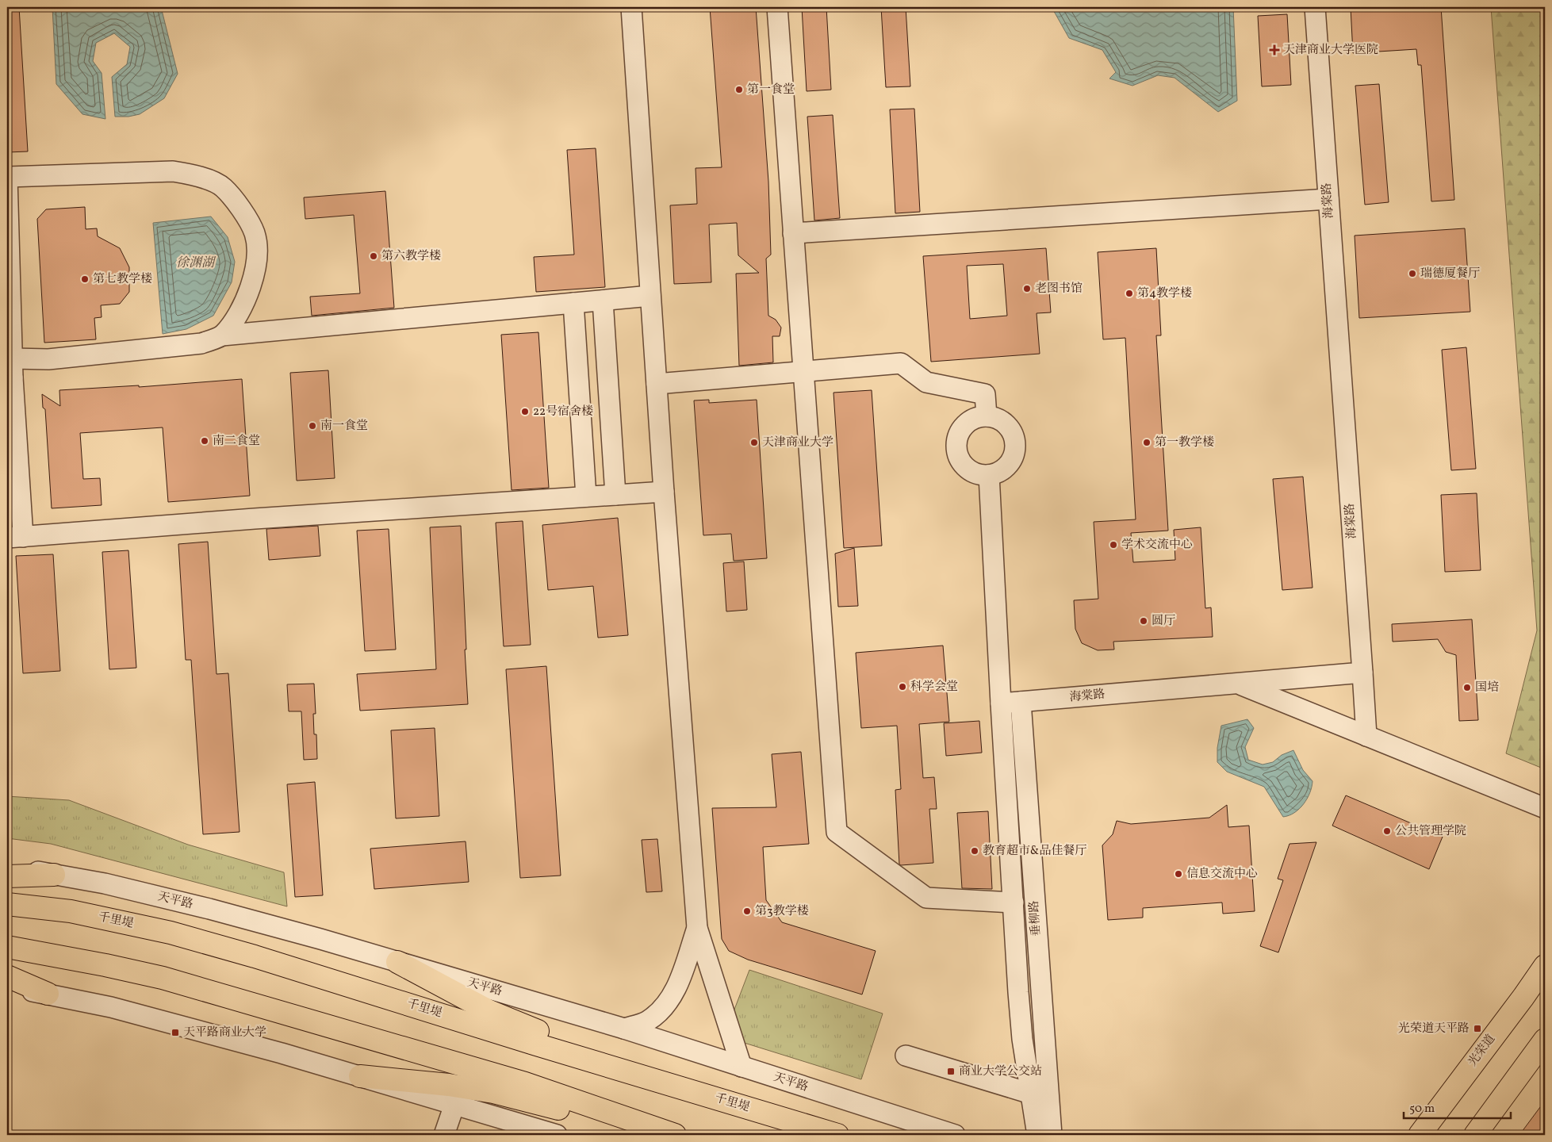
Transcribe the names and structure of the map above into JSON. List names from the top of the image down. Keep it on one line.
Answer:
{"streets":{"main road":["千里堤","光荣道"],"street":["海棠路","天平路","垂柳路"]},"crossings":[["海棠路","垂柳路"]],"water":["徐渊湖"],"places":{"health":["天津商业大学医院"],"other":["第一食堂","第六教学楼","瑞德厦餐厅","第七教学楼","老图书馆","第4教学楼","22号宿舍楼","南一食堂","南二食堂","天津商业大学","第一教学楼","学术交流中心","圆厅","科学会堂","国培","公共管理学院","教育超市&品佳餐厅","信息交流中心","第3教学楼"],"transit":["光荣道天平路","天平路商业大学","商业大学公交站"]},"scale_bar":"50 m"}
